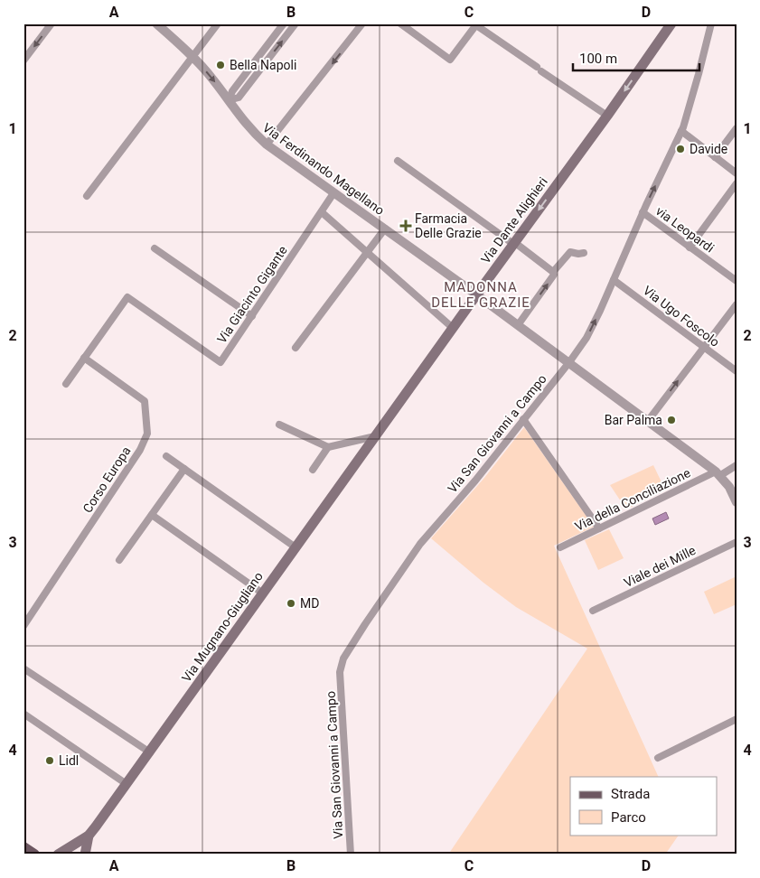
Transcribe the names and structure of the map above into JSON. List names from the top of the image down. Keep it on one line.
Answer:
{"streets":{"main road":["Via Dante Alighieri","Via Mugnano-Giugliano"],"street":["Via Ferdinando Magellano","via Leopardi","Via Giacinto Gigante","Via Ugo Foscolo","Via San Giovanni a Campo","Corso Europa","Via della Conciliazione","Viale dei Mille"]},"crossings":[["Via Ferdinando Magellano","Via Dante Alighieri"],["Via Ferdinando Magellano","Via Giacinto Gigante"],["Via Ferdinando Magellano","Via San Giovanni a Campo"],["Via Ferdinando Magellano","Via della Conciliazione"],["Via Dante Alighieri","Via Mugnano-Giugliano"],["via Leopardi","Via San Giovanni a Campo"],["Via Giacinto Gigante","Corso Europa"],["Via Ugo Foscolo","Via San Giovanni a Campo"]],"one_way":["Via Dante Alighieri"],"districts":["MADONNA DELLE GRAZIE"],"places":{"other":["Bella Napoli","Davide","Bar Palma","MD","Lidl"],"health":["Farmacia Delle Grazie"]},"legend":["Strada","Parco"],"scale_bar":"100 m","grid":{"columns":["A","B","C","D"],"rows":["1","2","3","4"]}}
